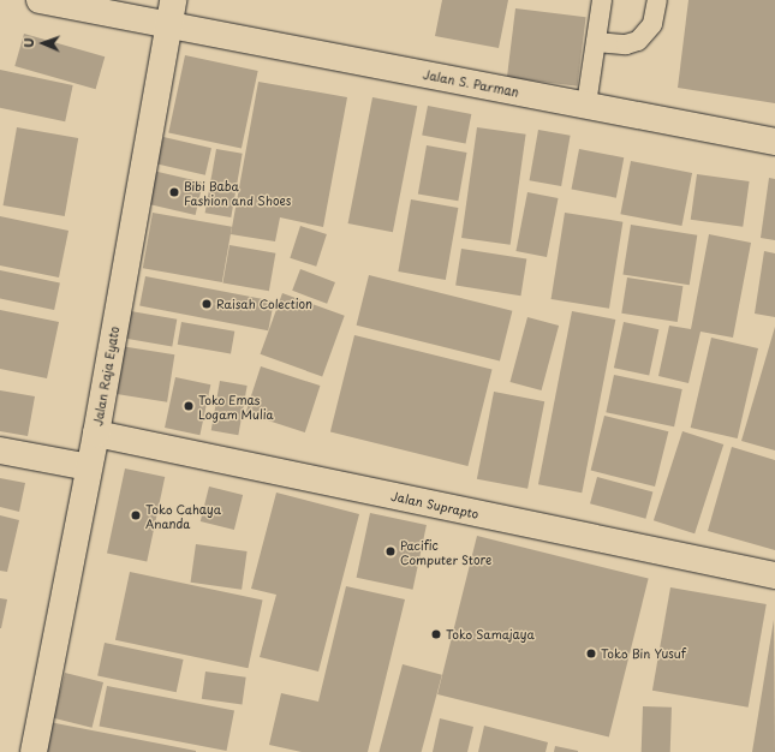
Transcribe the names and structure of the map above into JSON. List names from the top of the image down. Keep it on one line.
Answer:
{"streets":{"street":["Jalan S. Parman","Jalan Raja Eyato","Jalan Suprapto"]},"crossings":[["Jalan S. Parman","Jalan Raja Eyato"],["Jalan Raja Eyato","Jalan Suprapto"]],"places":["Bibi Baba Fashion and Shoes","Raisah Colection","Toko Emas Logam Mulia","Toko Cahaya Ananda","Pacific Computer Store","Toko Samajaya","Toko Bin Yusuf"],"north":"left"}
